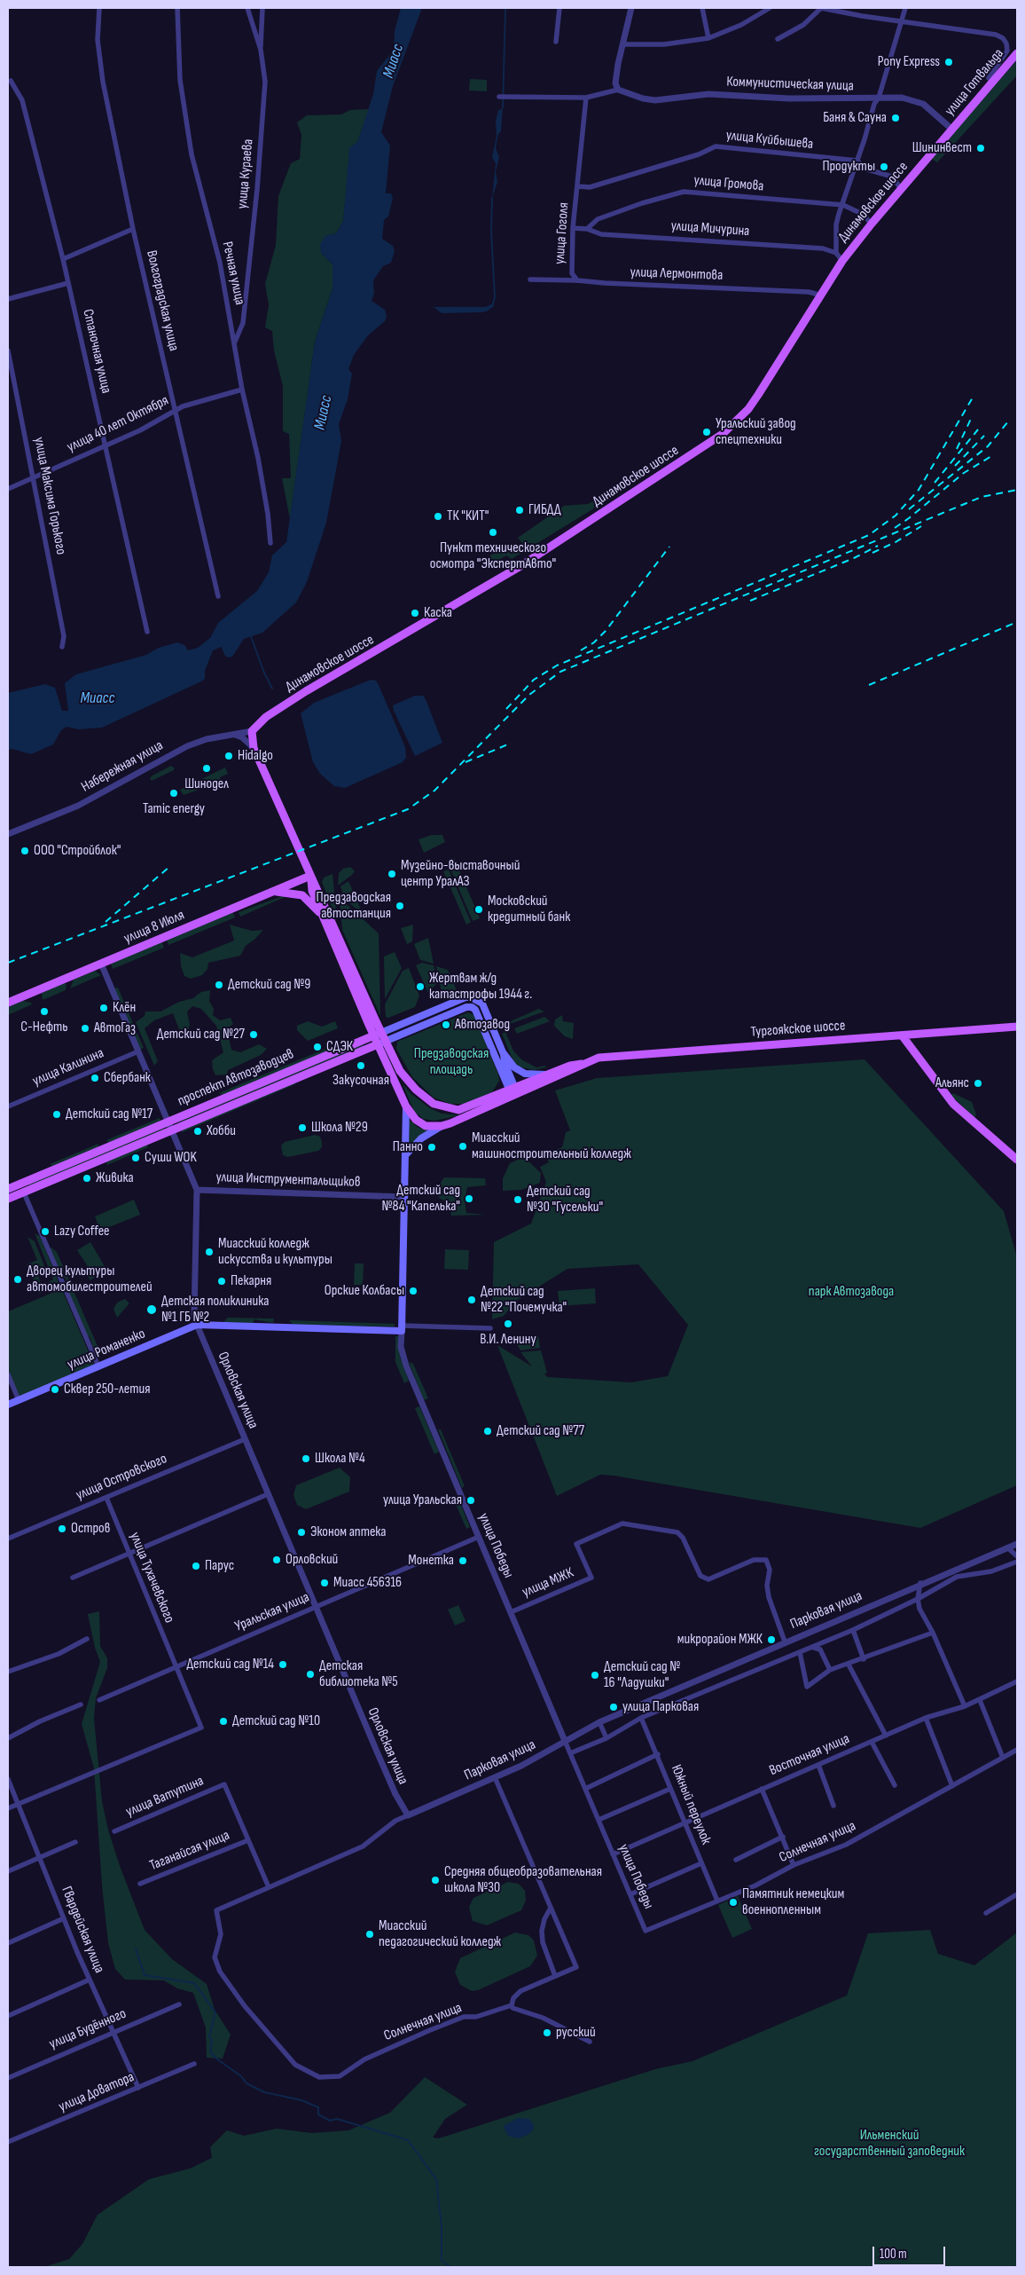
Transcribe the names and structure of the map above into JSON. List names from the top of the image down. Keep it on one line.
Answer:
{"streets":{"main road":["улица Готвальда","Динамовское шоссе","улица 8 Июля","Тургоякское шоссе","проспект Автозаводцев","улица Романенко","улица Победы"],"street":["Коммунистическая улица","улица Куйбышева","улица Кураева","улица Громова","улица Мичурина","улица Гоголя","Речная улица","улица Лермонтова","Волгоградская улица","Станочная улица","улица 40 лет Октября","улица Максима Горького","Набережная улица","улица Калинина","улица Инструментальщиков","Орловская улица","улица Островского","улица Тухачевского","улица МЖК","Парковая улица","Уральская улица","Восточная улица","улица Ватутина","Южный переулок","Солнечная улица","Таганайсая улица","Гвардейская улица","улица Будённого","улица Доватора"]},"crossings":[["улица Готвальда","Коммунистическая улица"],["улица Готвальда","Динамовское шоссе"],["Коммунистическая улица","Динамовское шоссе"],["улица Куйбышева","Динамовское шоссе"],["улица Куйбышева","улица Гоголя"],["улица Кураева","Речная улица"],["улица Громова","Динамовское шоссе"],["улица Громова","улица Мичурина"],["Динамовское шоссе","улица Лермонтова"],["Динамовское шоссе","Набережная улица"],["улица Мичурина","улица Гоголя"],["улица Гоголя","улица Лермонтова"],["Речная улица","улица 40 лет Октября"],["Волгоградская улица","улица 40 лет Октября"],["Станочная улица","улица 40 лет Октября"],["улица 40 лет Октября","улица Максима Горького"],["улица 8 Июля","Орловская улица"],["Тургоякское шоссе","проспект Автозаводцев"],["улица Калинина","Орловская улица"],["проспект Автозаводцев","Орловская улица"],["улица Инструментальщиков","Орловская улица"],["улица Инструментальщиков","улица Победы"],["улица Романенко","Орловская улица"],["улица Романенко","улица Победы"],["Орловская улица","улица Островского"],["Орловская улица","Парковая улица"],["Орловская улица","Уральская улица"],["улица Островского","улица Тухачевского"],["улица Победы","улица МЖК"],["улица Победы","Парковая улица"],["улица Победы","Уральская улица"],["улица Победы","Восточная улица"],["улица Победы","Солнечная улица"],["улица Тухачевского","Уральская улица"],["улица Тухачевского","Гвардейская улица"],["улица МЖК","Парковая улица"],["Парковая улица","Солнечная улица"],["Восточная улица","Южный переулок"],["улица Ватутина","Таганайсая улица"],["Южный переулок","Солнечная улица"],["Гвардейская улица","улица Будённого"],["Гвардейская улица","улица Доватора"]],"water":["Миасс"],"parks":["Предзаводская площадь","парк Автозавода","Ильменский государственный заповедник"],"places":["Pony Express","Баня & Сауна","Шининвест","Продукты","Уральский завод спецтехники","ГИБДД","ТК \"КИТ\"","Пункт технического осмотра \"ЭкспертАвто\"","Каска","Hidalgo","Шинодел","Tamic energy","ООО \"Стройблок\"","Музейно-выставочный центр УралАЗ","Предзаводская автостанция","Московский кредитный банк","Детский сад №9","Жертвам ж/д катастрофы 1944 г.","Клён","С-Нефть","Автозавод","АвтоГаз","Детский сад №27","СДЭК","Закусочная","Сбербанк","Альянс","Детский сад №17","Школа №29","Хобби","Миасский машиностроительный колледж","Панно","Суши WOK","Живика","Детский сад №84 \"Капелька\"","Детский сад №30 \"Гусельки\"","Lazy Coffee","Миасский колледж искусства и культуры","Дворец культуры автомобилестроителей","Пекарня","Орские Колбасы","Детский сад №22 \"Почемучка\"","Детская поликлиника №1 ГБ №2","В.И. Ленину","Сквер 250-летия","Детский сад №77","Школа №4","улица Уральская","Остров","Эконом аптека","Орловский","Монетка","Парус","Миасс 456316","микрорайон МЖК","Детский сад №14","Детская библиотека №5","Детский сад № 16 \"Ладушки\"","улица Парковая","Детский сад №10","Средняя общеобразовательная школа №30","Памятник немецким военнопленным","Миасский педагогический колледж","русский"],"scale_bar":"100 m"}
